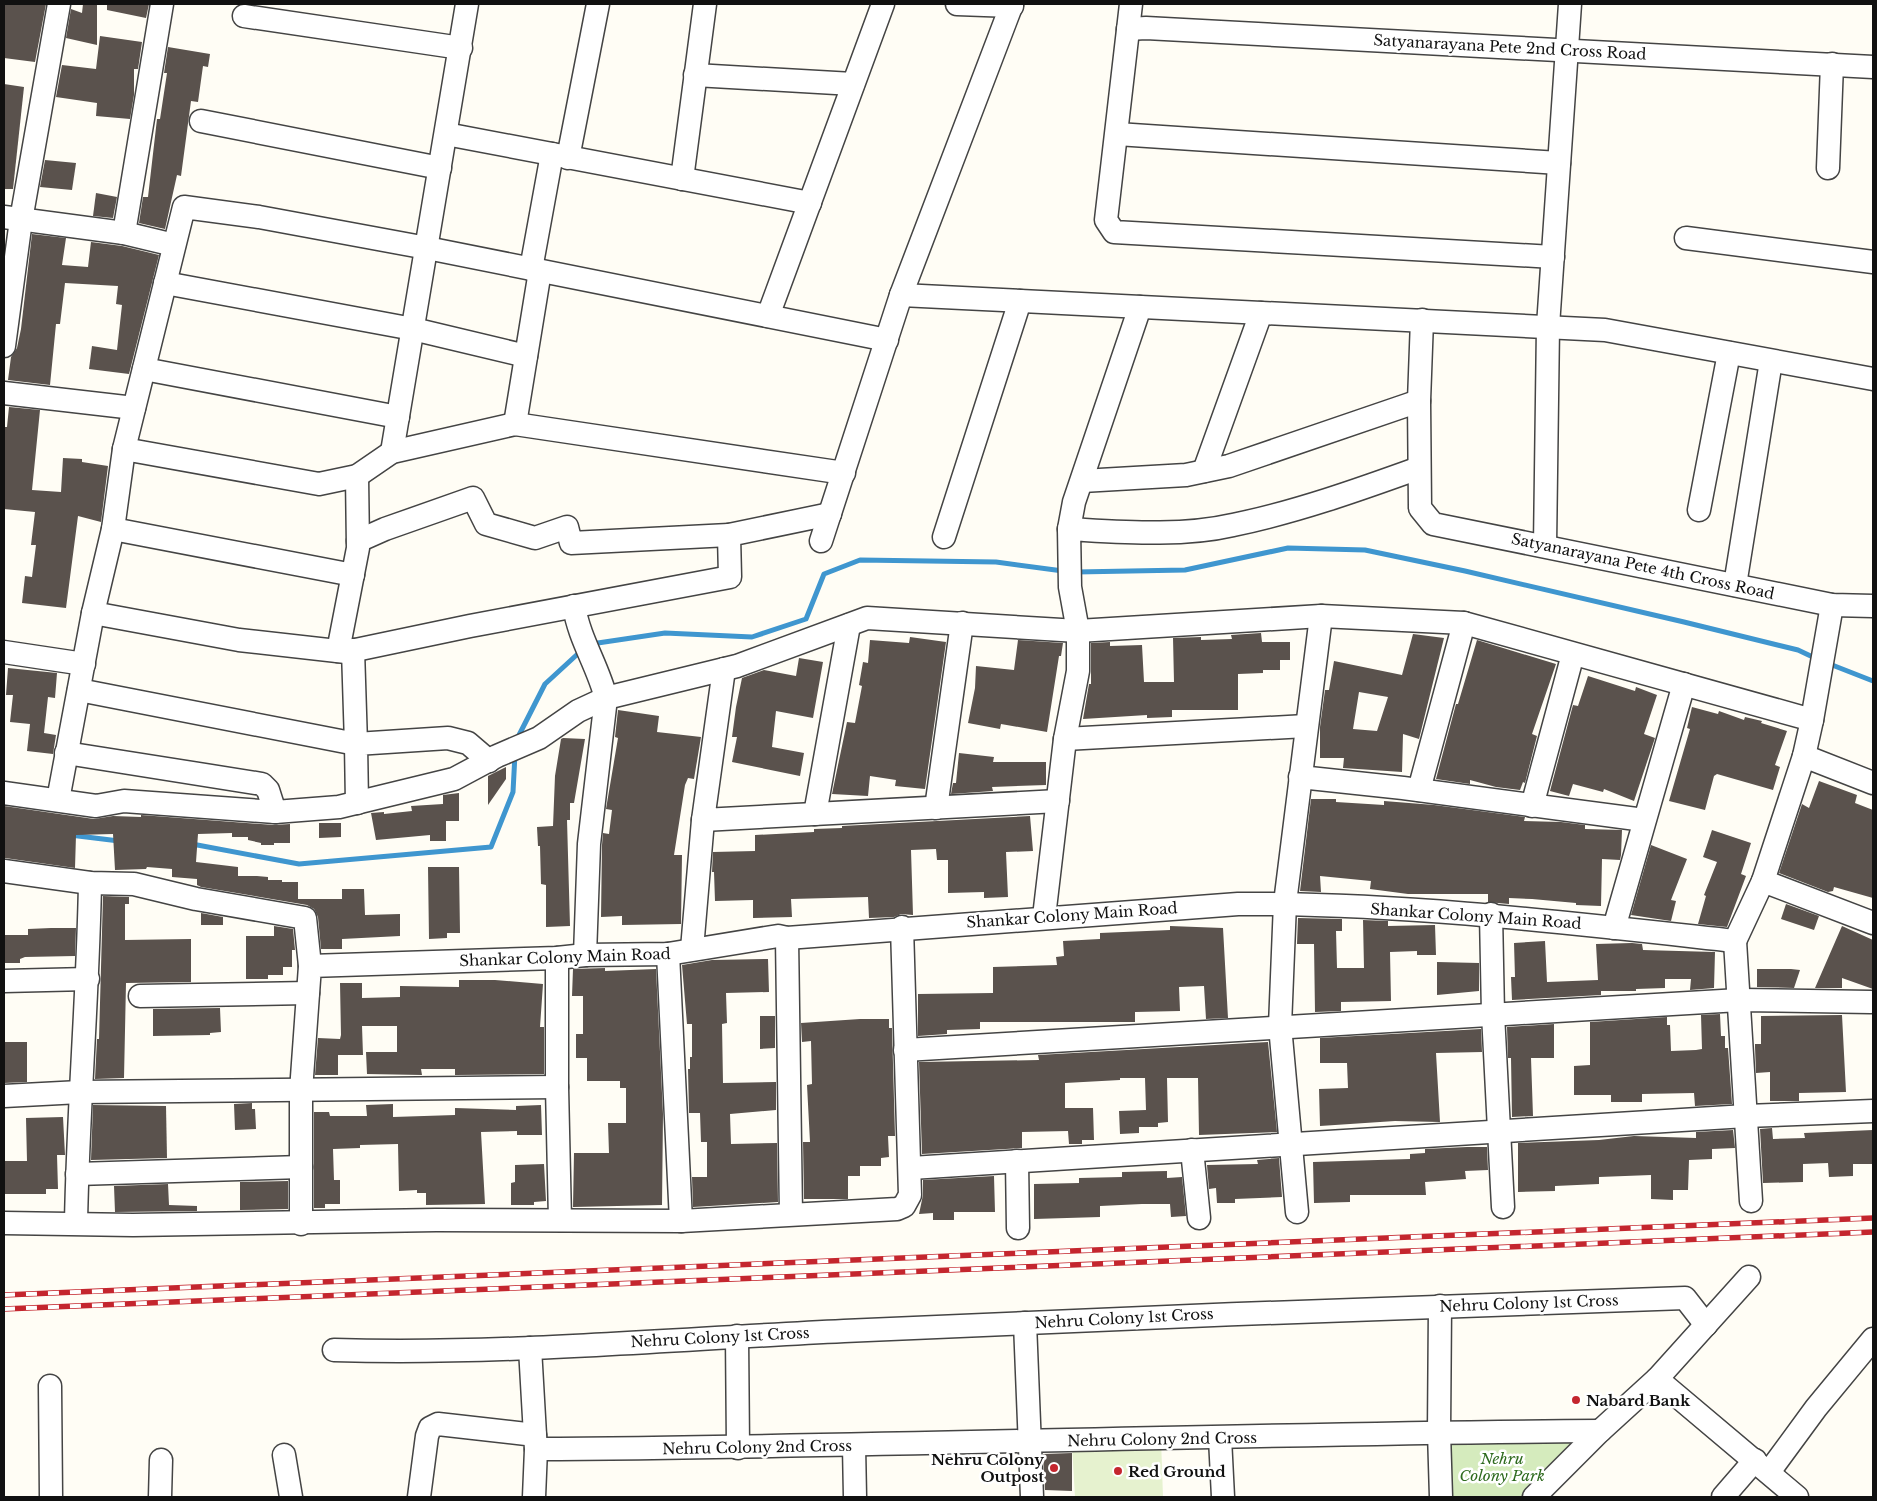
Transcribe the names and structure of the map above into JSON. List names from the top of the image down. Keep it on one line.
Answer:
{"streets":{"street":["Satyanarayana Pete 2nd Cross Road","Satyanarayana Pete 4th Cross Road","Shankar Colony Main Road","Nehru Colony 1st Cross","Nehru Colony 2nd Cross"]},"parks":["Nehru Colony Park"],"places":["Nabard Bank","Nehru Colony Outpost","Red Ground"]}
